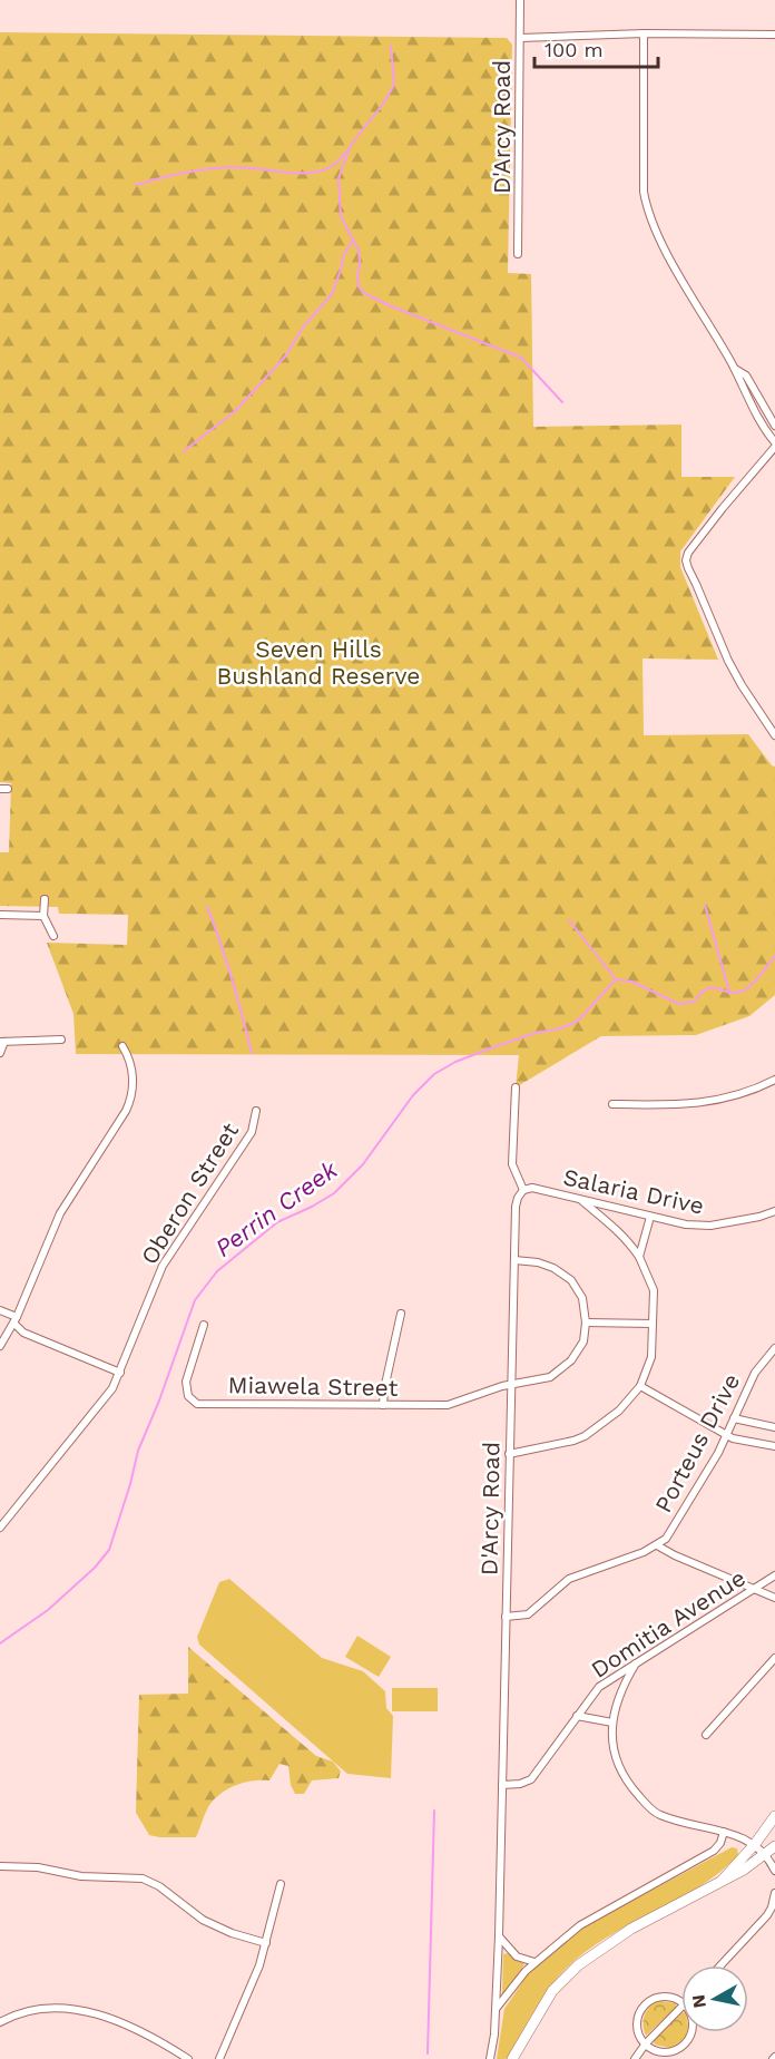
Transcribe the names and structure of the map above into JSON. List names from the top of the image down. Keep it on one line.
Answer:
{"streets":{"street":["D'Arcy Road","Salaria Drive","Oberon Street","Miawela Street","Porteus Drive","Domitia Avenue"]},"crossings":[["D'Arcy Road","Salaria Drive"],["D'Arcy Road","Miawela Street"],["D'Arcy Road","Porteus Drive"],["D'Arcy Road","Domitia Avenue"]],"water":["Perrin Creek"],"parks":["Seven Hills Bushland Reserve"],"scale_bar":"100 m","north":"left"}
